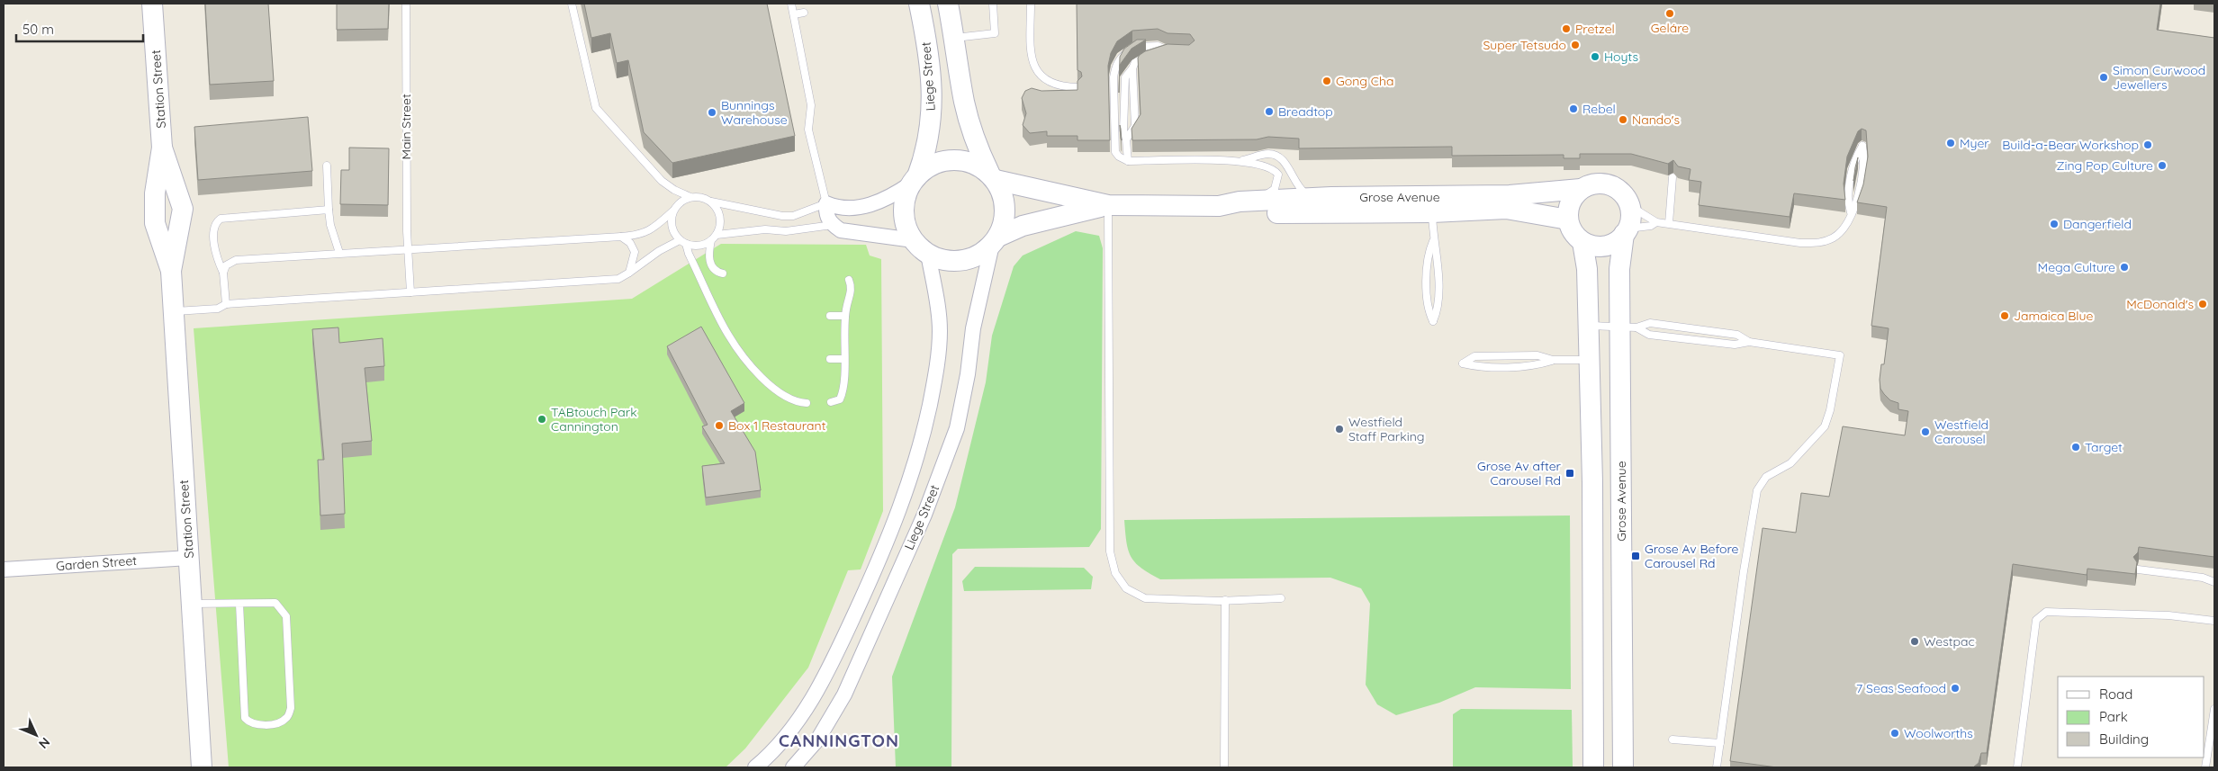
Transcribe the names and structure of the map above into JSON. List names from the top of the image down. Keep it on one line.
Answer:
{"streets":{"street":["Liege Street","Station Street","Grose Avenue","Garden Street"],"lane":["Main Street"]},"crossings":[["Liege Street","Grose Avenue"],["Station Street","Garden Street"]],"districts":["CANNINGTON"],"places":{"other":["Geláre","Pretzel","Super Tetsudo","Hoyts","Simon Curwood Jewellers","Gong Cha","Rebel","Breadtop","Bunnings Warehouse","Nando's","Myer","Build-a-Bear Workshop","Zing Pop Culture","Dangerfield","Mega Culture","McDonald's","Jamaica Blue","TABtouch Park Cannington","Box 1 Restaurant","Westfield Staff Parking","Westfield Carousel","Target","Westpac","7 Seas Seafood","Woolworths"],"transit":["Grose Av after Carousel Rd","Grose Av Before Carousel Rd"]},"legend":["Road","Park","Building"],"scale_bar":"50 m","north":"bottom right"}
